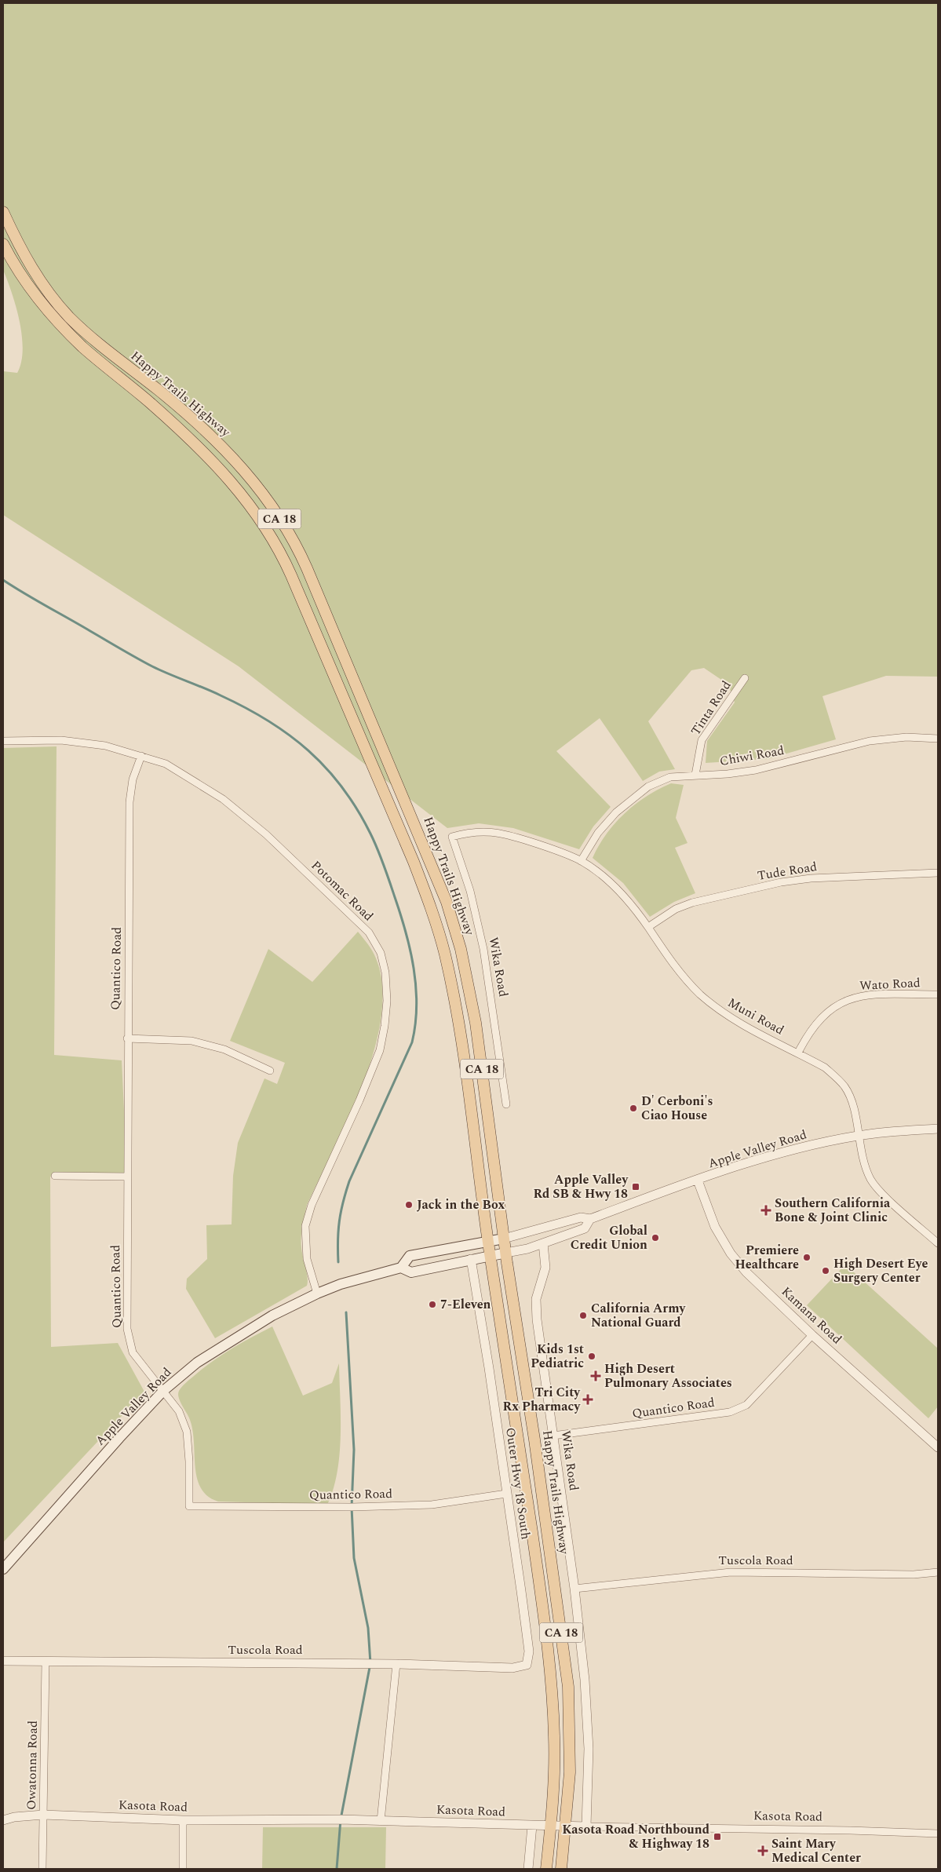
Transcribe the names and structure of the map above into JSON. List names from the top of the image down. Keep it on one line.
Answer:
{"streets":{"main road":["Happy Trails Highway","CA 18","Apple Valley Road"],"street":["Tinta Road","Chiwi Road","Tude Road","Potomac Road","Wika Road","Quantico Road","Wato Road","Muni Road","Kamana Road","Outer Hwy 18 South","Tuscola Road","Owatonna Road","Kasota Road"]},"crossings":[["Happy Trails Highway","Apple Valley Road"],["Happy Trails Highway","Kasota Road"],["Tinta Road","Chiwi Road"],["Chiwi Road","Muni Road"],["Tude Road","Muni Road"],["Potomac Road","Quantico Road"],["Potomac Road","Apple Valley Road"],["Wika Road","Quantico Road"],["Wika Road","Muni Road"],["Wika Road","Apple Valley Road"],["Wika Road","Tuscola Road"],["Wika Road","Kasota Road"],["Quantico Road","Apple Valley Road"],["Quantico Road","Kamana Road"],["Quantico Road","Outer Hwy 18 South"],["Wato Road","Muni Road"],["Muni Road","Apple Valley Road"],["Apple Valley Road","Kamana Road"],["Apple Valley Road","Outer Hwy 18 South"],["Outer Hwy 18 South","Tuscola Road"],["Tuscola Road","Owatonna Road"],["Owatonna Road","Kasota Road"]],"places":{"other":["D' Cerboni's Ciao House","Jack in the Box","Global Credit Union","Premiere Healthcare","High Desert Eye Surgery Center","7-Eleven","California Army National Guard","Kids 1st Pediatric"],"transit":["Apple Valley Rd SB & Hwy 18","Kasota Road Northbound & Highway 18"],"health":["Southern California Bone & Joint Clinic","High Desert Pulmonary Associates","Tri City Rx Pharmacy","Saint Mary Medical Center"]}}
